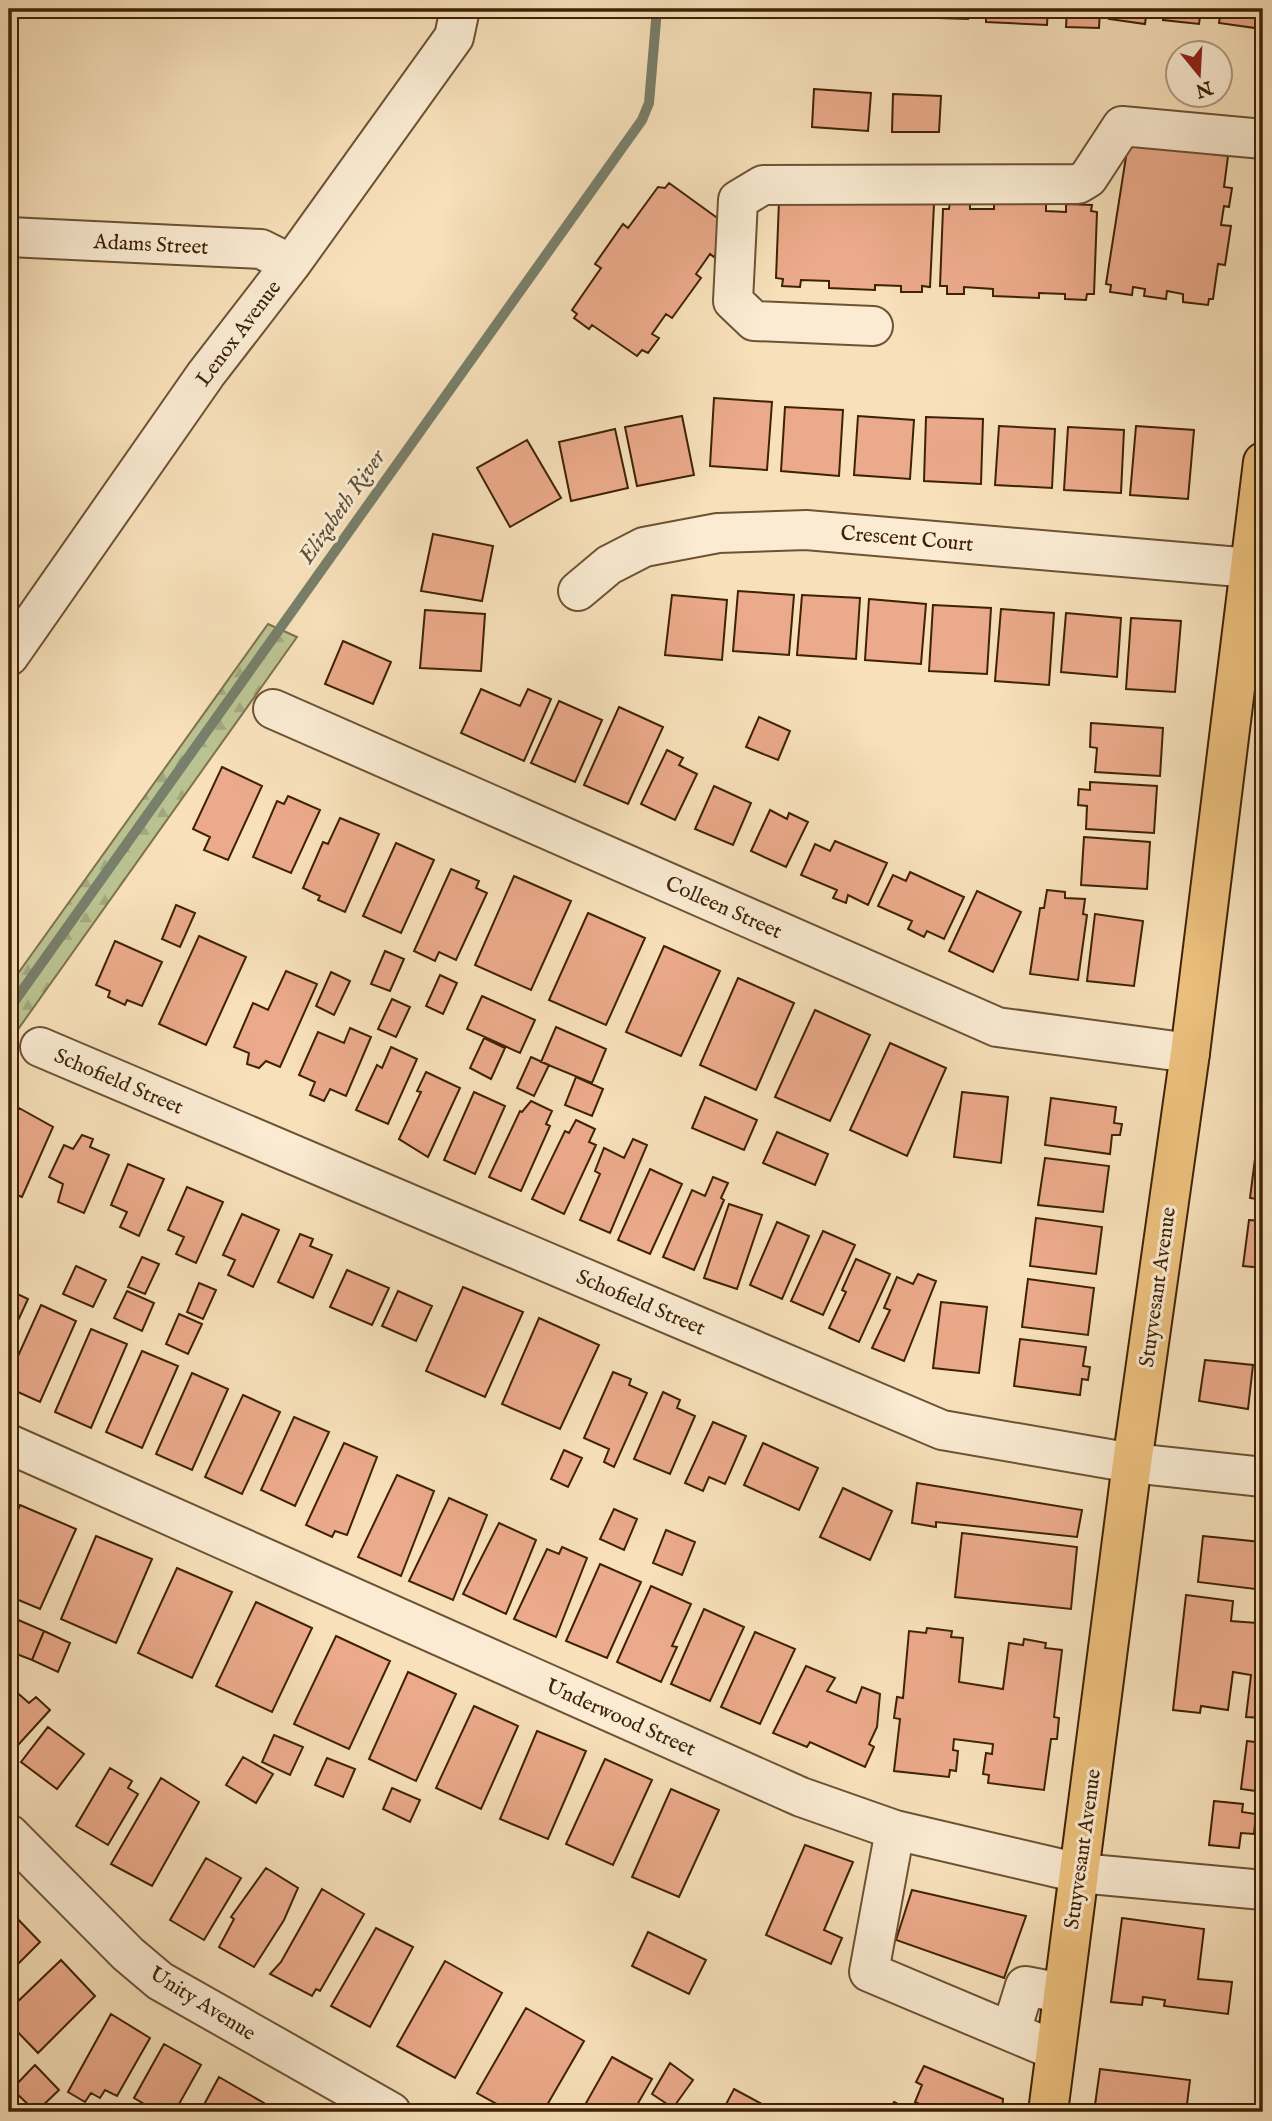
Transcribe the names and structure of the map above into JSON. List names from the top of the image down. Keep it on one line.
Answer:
{"streets":{"main road":["Stuyvesant Avenue"],"street":["Adams Street","Lenox Avenue","Crescent Court","Colleen Street","Schofield Street","Underwood Street","Unity Avenue"]},"crossings":[["Adams Street","Lenox Avenue"],["Crescent Court","Stuyvesant Avenue"],["Colleen Street","Stuyvesant Avenue"],["Schofield Street","Stuyvesant Avenue"],["Stuyvesant Avenue","Underwood Street"]],"water":["Elizabeth River"],"north":"bottom"}
